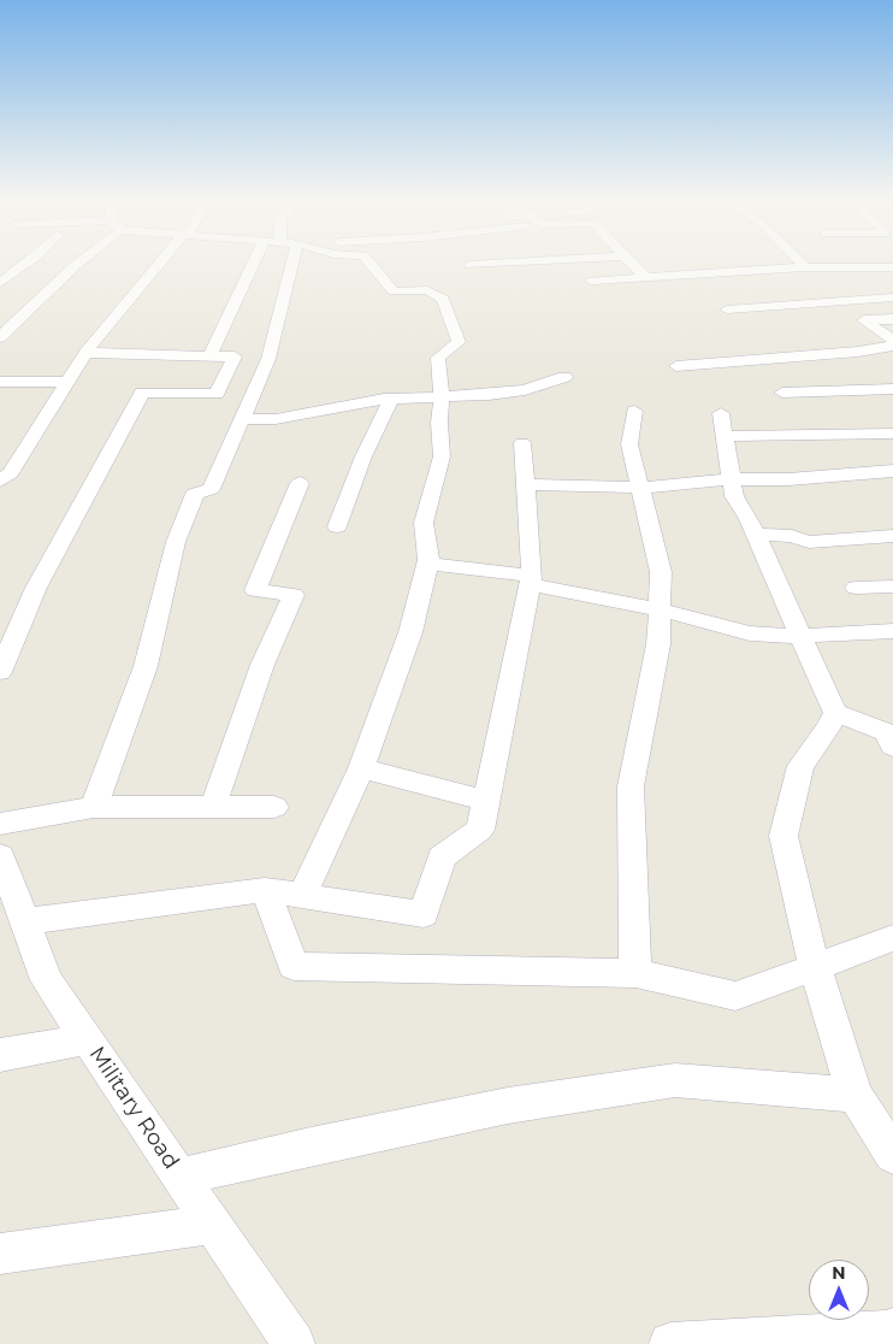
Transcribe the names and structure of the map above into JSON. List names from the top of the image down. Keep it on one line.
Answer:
{"streets":{"street":["Military Road"]},"north":"top"}
